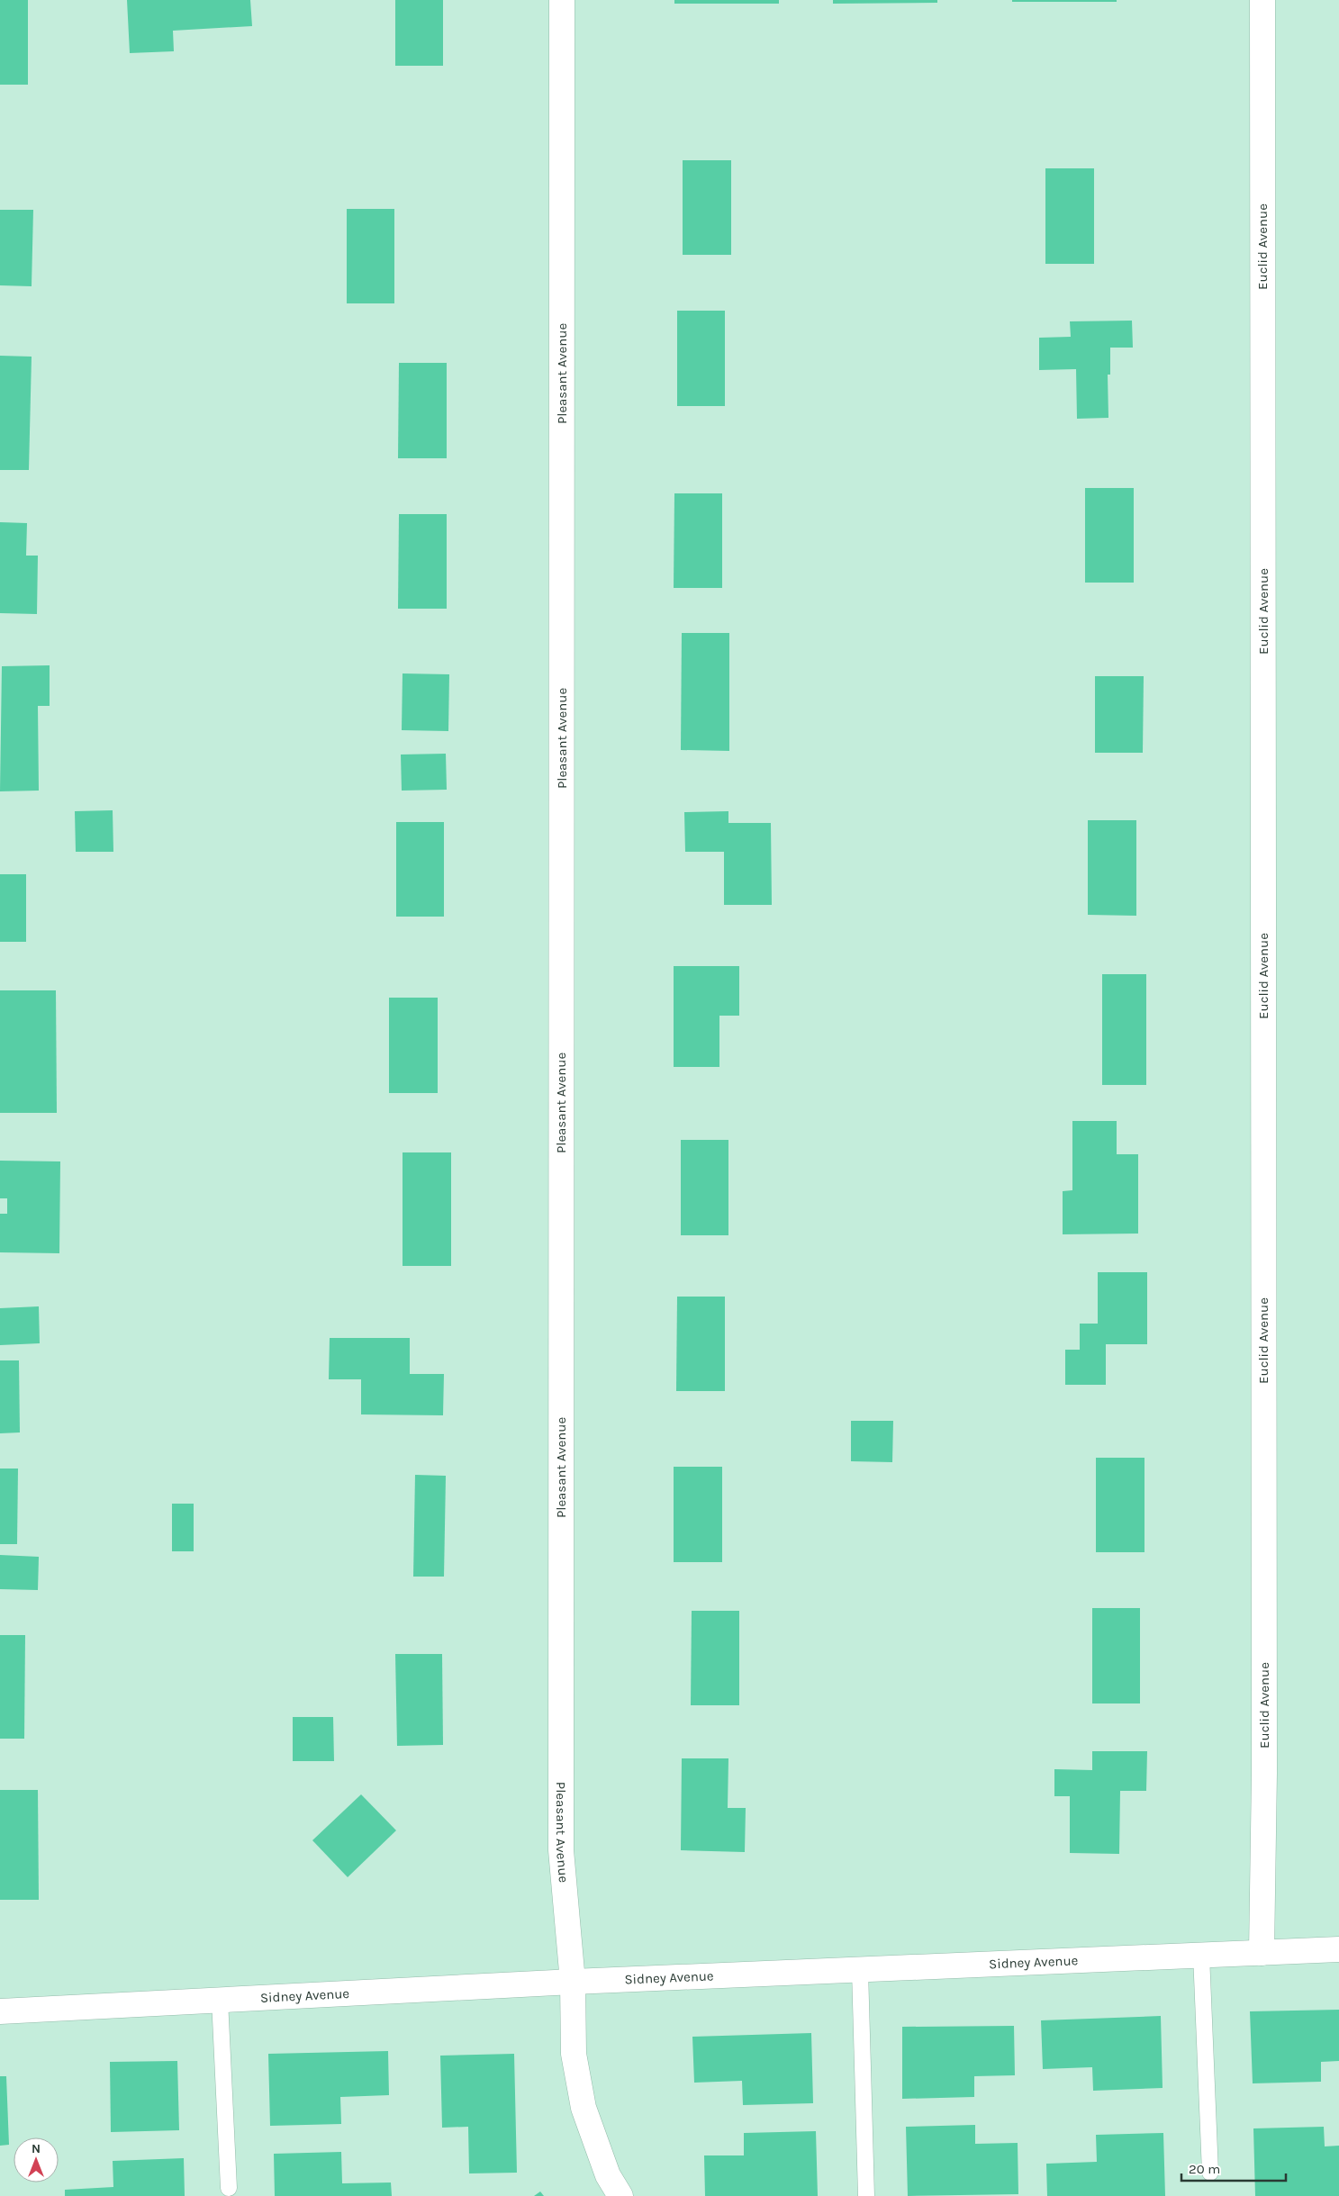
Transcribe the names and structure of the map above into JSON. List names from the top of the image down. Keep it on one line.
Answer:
{"streets":{"street":["Euclid Avenue","Pleasant Avenue","Sidney Avenue"]},"crossings":[["Euclid Avenue","Sidney Avenue"],["Pleasant Avenue","Sidney Avenue"]],"scale_bar":"20 m","north":"top"}
